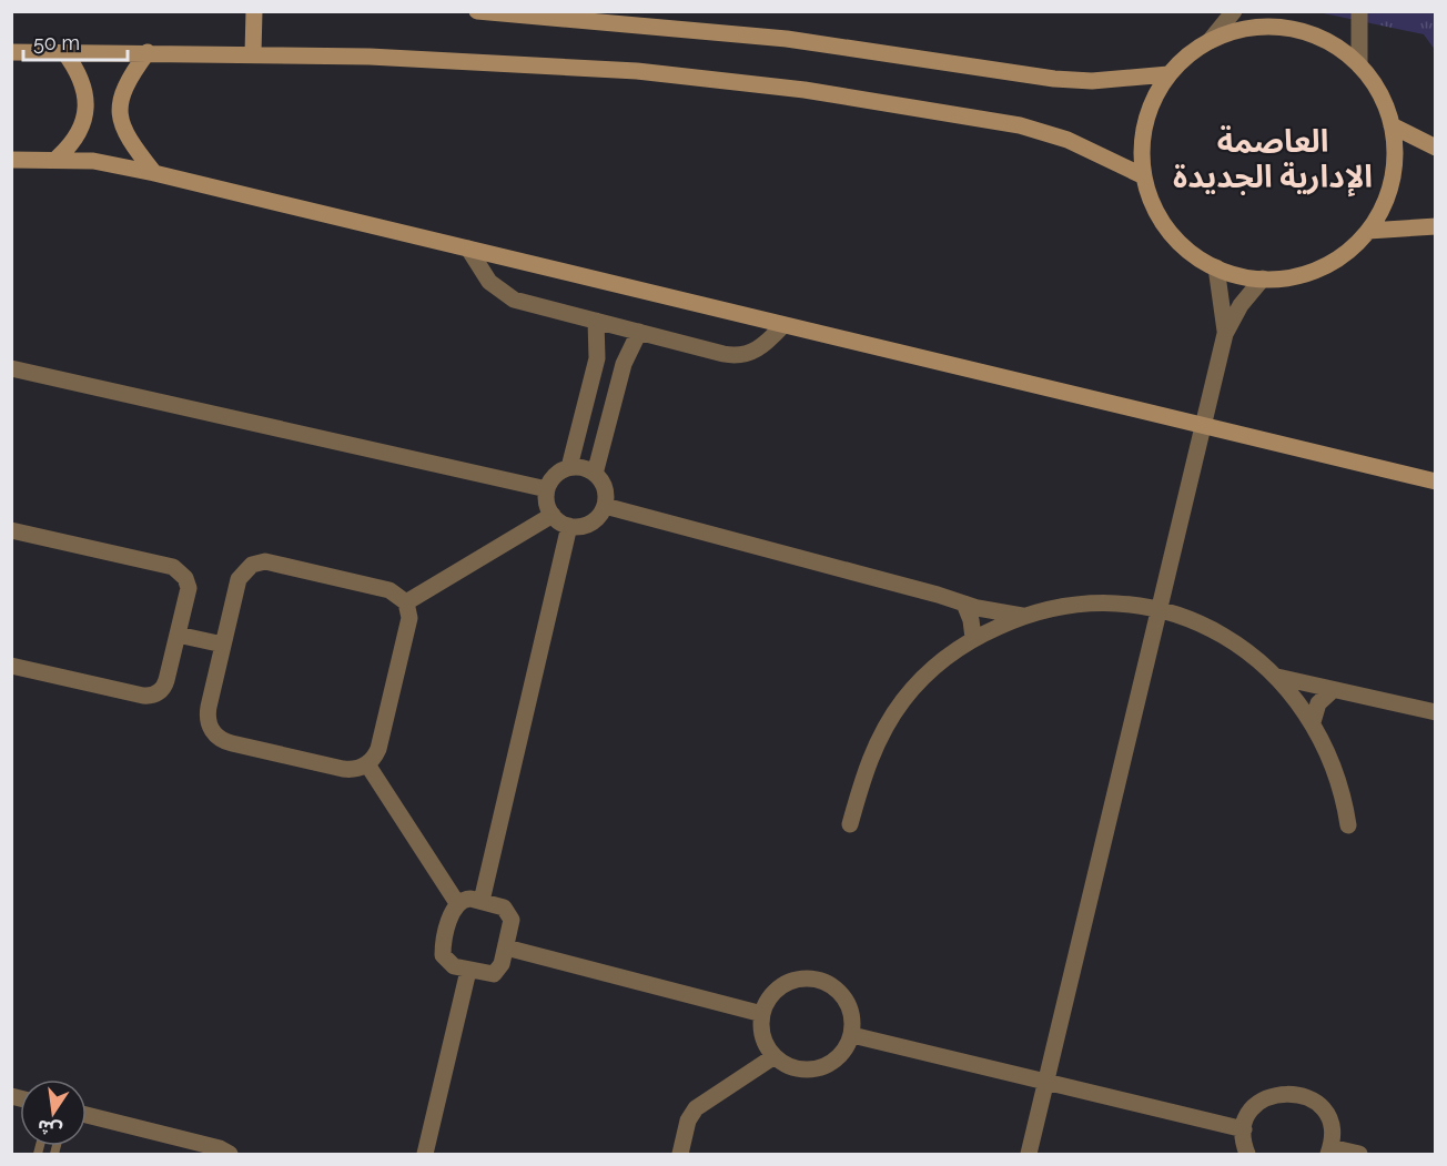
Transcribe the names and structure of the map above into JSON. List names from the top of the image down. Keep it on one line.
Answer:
{"districts":["العاصمة الإدارية الجديدة"],"scale_bar":"50 m","north":"bottom"}
